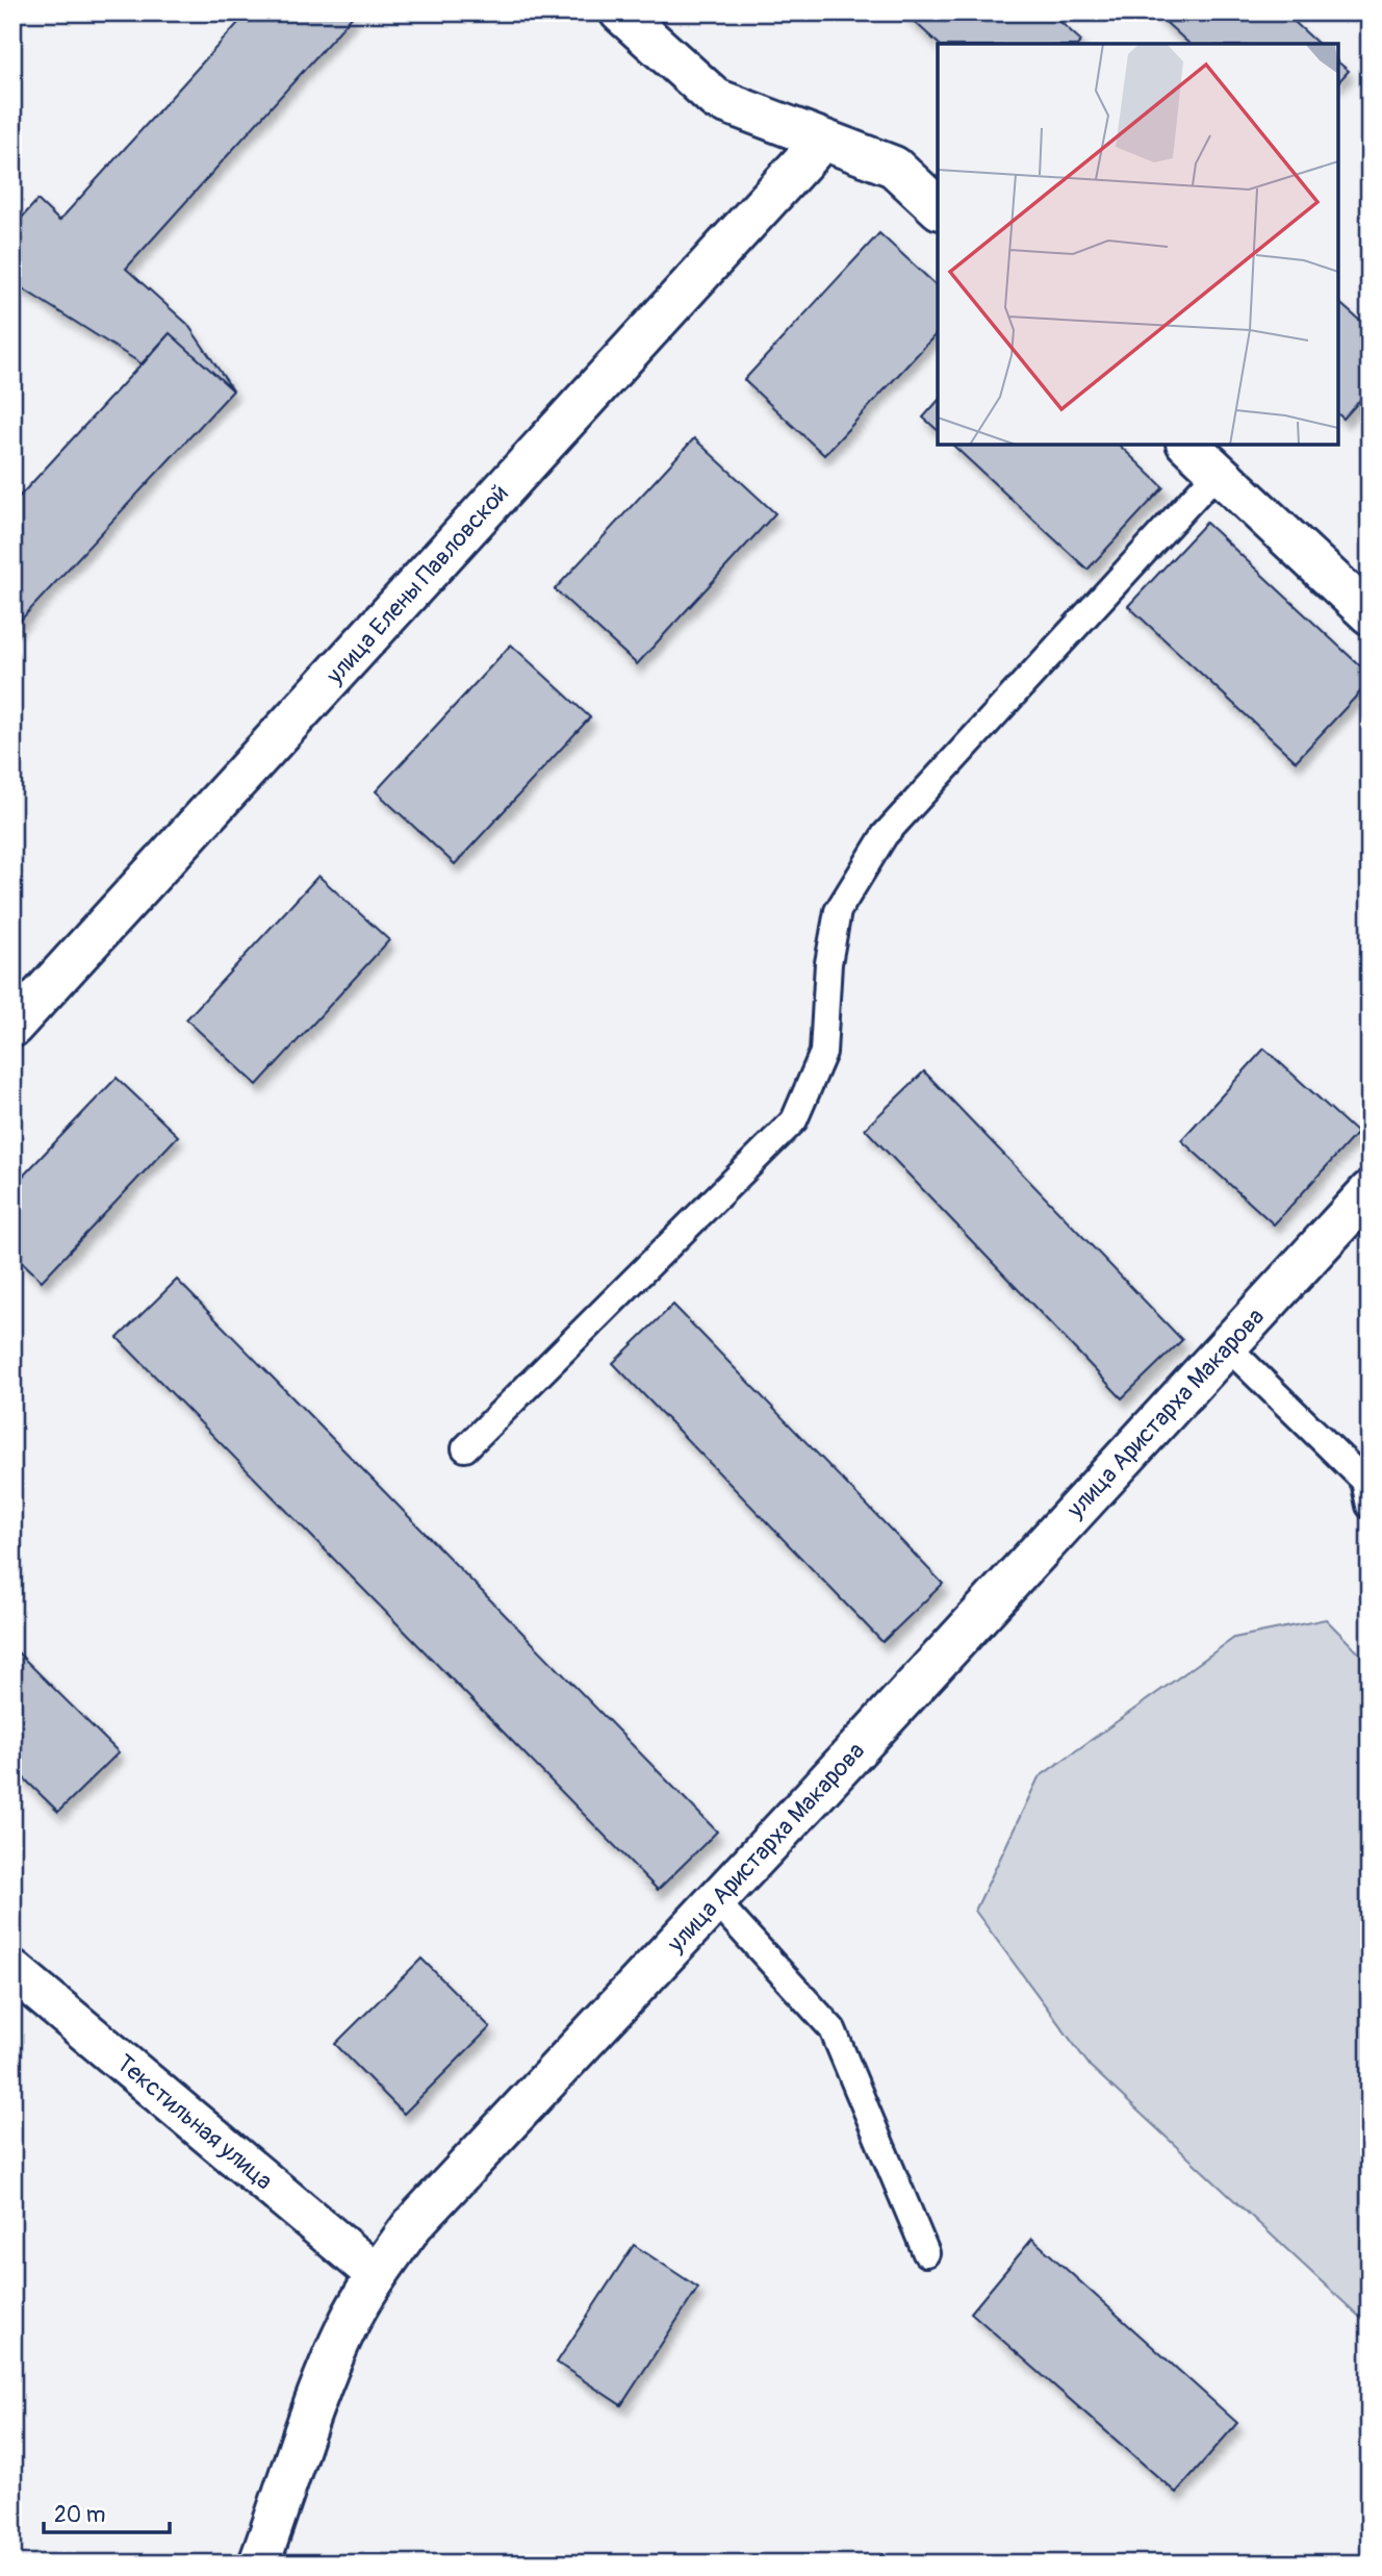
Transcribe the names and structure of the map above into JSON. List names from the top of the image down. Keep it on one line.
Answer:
{"streets":{"street":["улица Елены Павловской","улица Аристарха Макарова","Текстильная улица"]},"crossings":[["улица Аристарха Макарова","Текстильная улица"]],"scale_bar":"20 m"}
